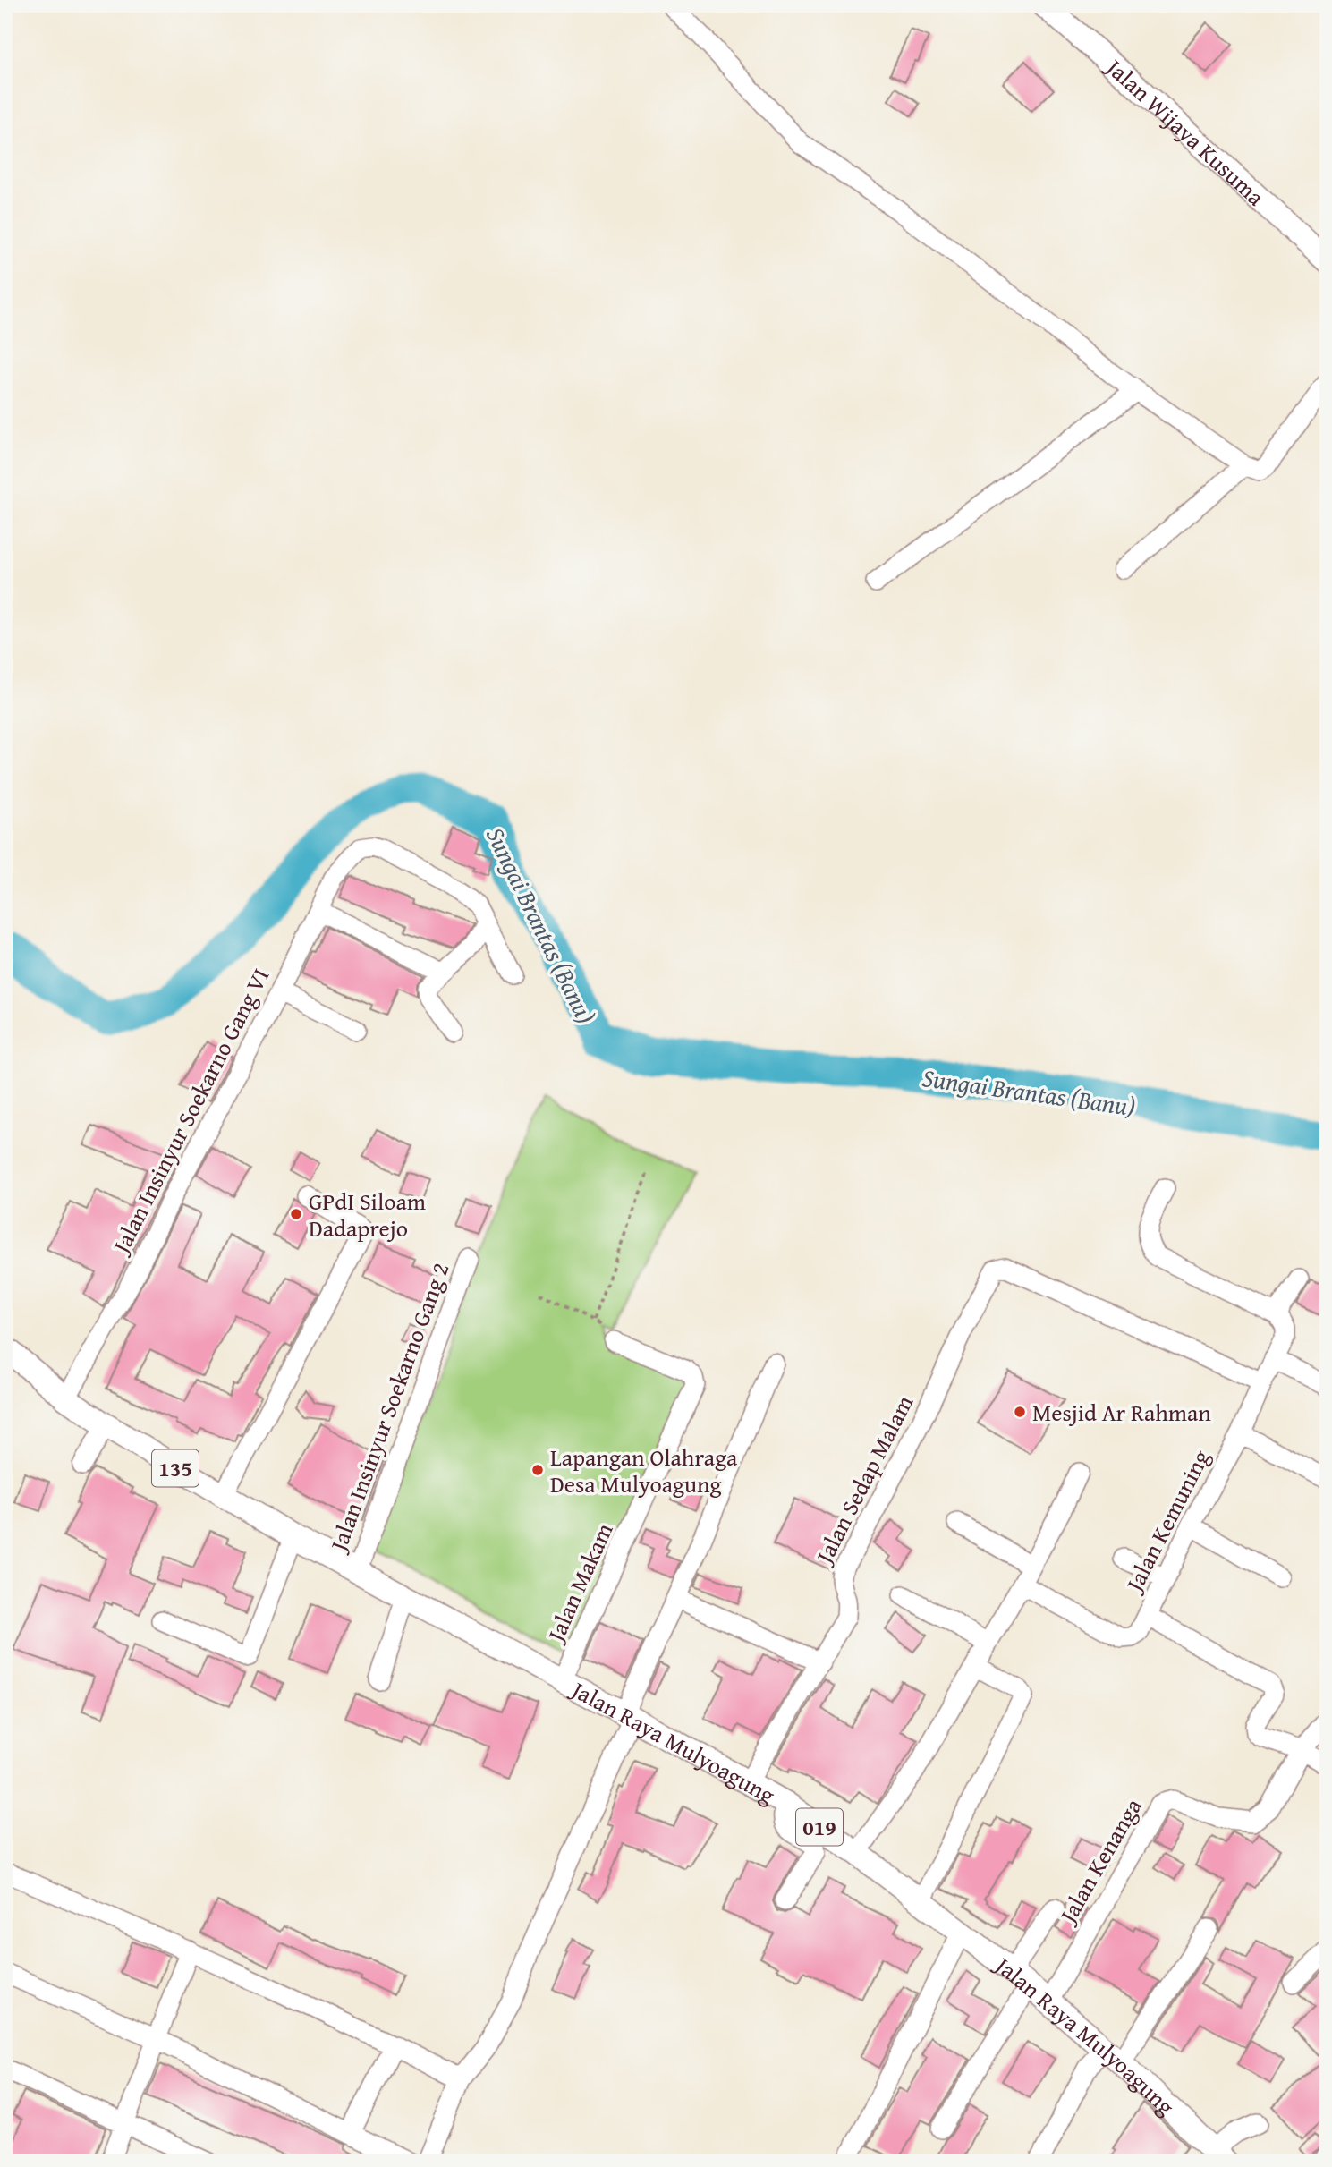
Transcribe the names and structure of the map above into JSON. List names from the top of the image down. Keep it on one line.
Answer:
{"streets":{"main road":["Jalan Wijaya Kusuma","135","Jalan Raya Mulyoagung","019"],"street":["Jalan Insinyur Soekarno Gang VI","Jalan Insinyur Soekarno Gang 2","Jalan Sedap Malam","Jalan Kemuning","Jalan Makam","Jalan Kenanga"]},"crossings":[["Jalan Insinyur Soekarno Gang VI","135"],["Jalan Insinyur Soekarno Gang 2","135"],["Jalan Insinyur Soekarno Gang 2","Jalan Raya Mulyoagung"],["135","Jalan Raya Mulyoagung"],["Jalan Sedap Malam","Jalan Kemuning"],["Jalan Sedap Malam","Jalan Raya Mulyoagung"],["Jalan Makam","Jalan Raya Mulyoagung"],["Jalan Raya Mulyoagung","Jalan Kenanga"]],"water":["Sungai Brantas (Banu)"],"places":["GPdI Siloam Dadaprejo","Mesjid Ar Rahman","Lapangan Olahraga Desa Mulyoagung"]}
